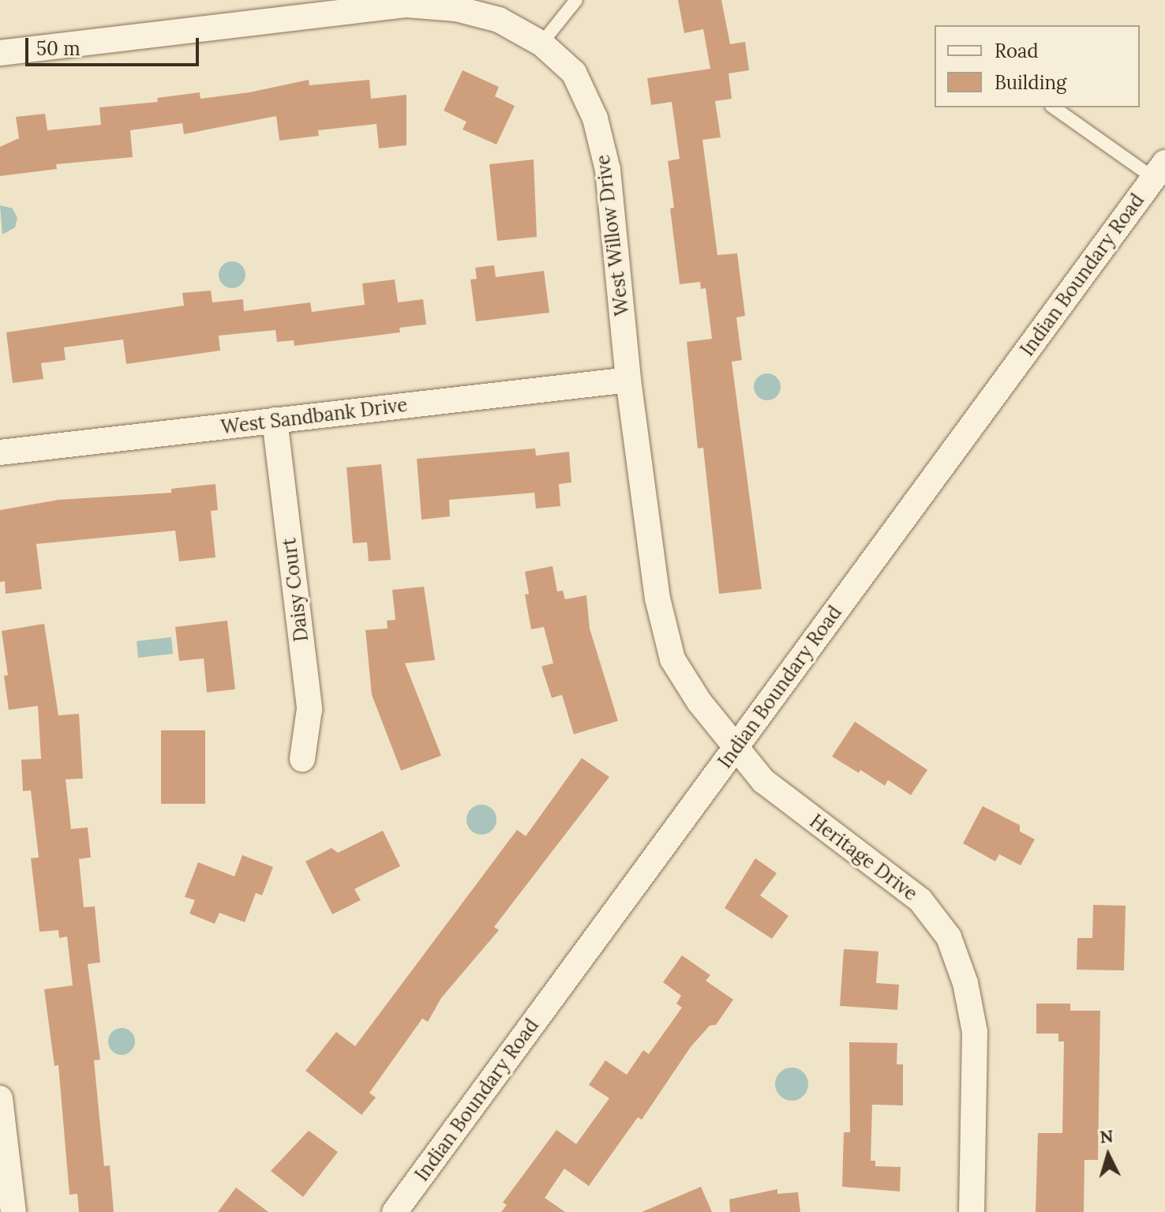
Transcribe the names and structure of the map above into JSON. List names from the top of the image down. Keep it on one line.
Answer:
{"streets":{"street":["West Willow Drive","Indian Boundary Road","West Sandbank Drive","Daisy Court","Heritage Drive"]},"crossings":[["West Willow Drive","Indian Boundary Road"],["West Willow Drive","West Sandbank Drive"],["West Willow Drive","Heritage Drive"],["Indian Boundary Road","Heritage Drive"],["West Sandbank Drive","Daisy Court"]],"legend":["Road","Building"],"scale_bar":"50 m","north":"top"}
